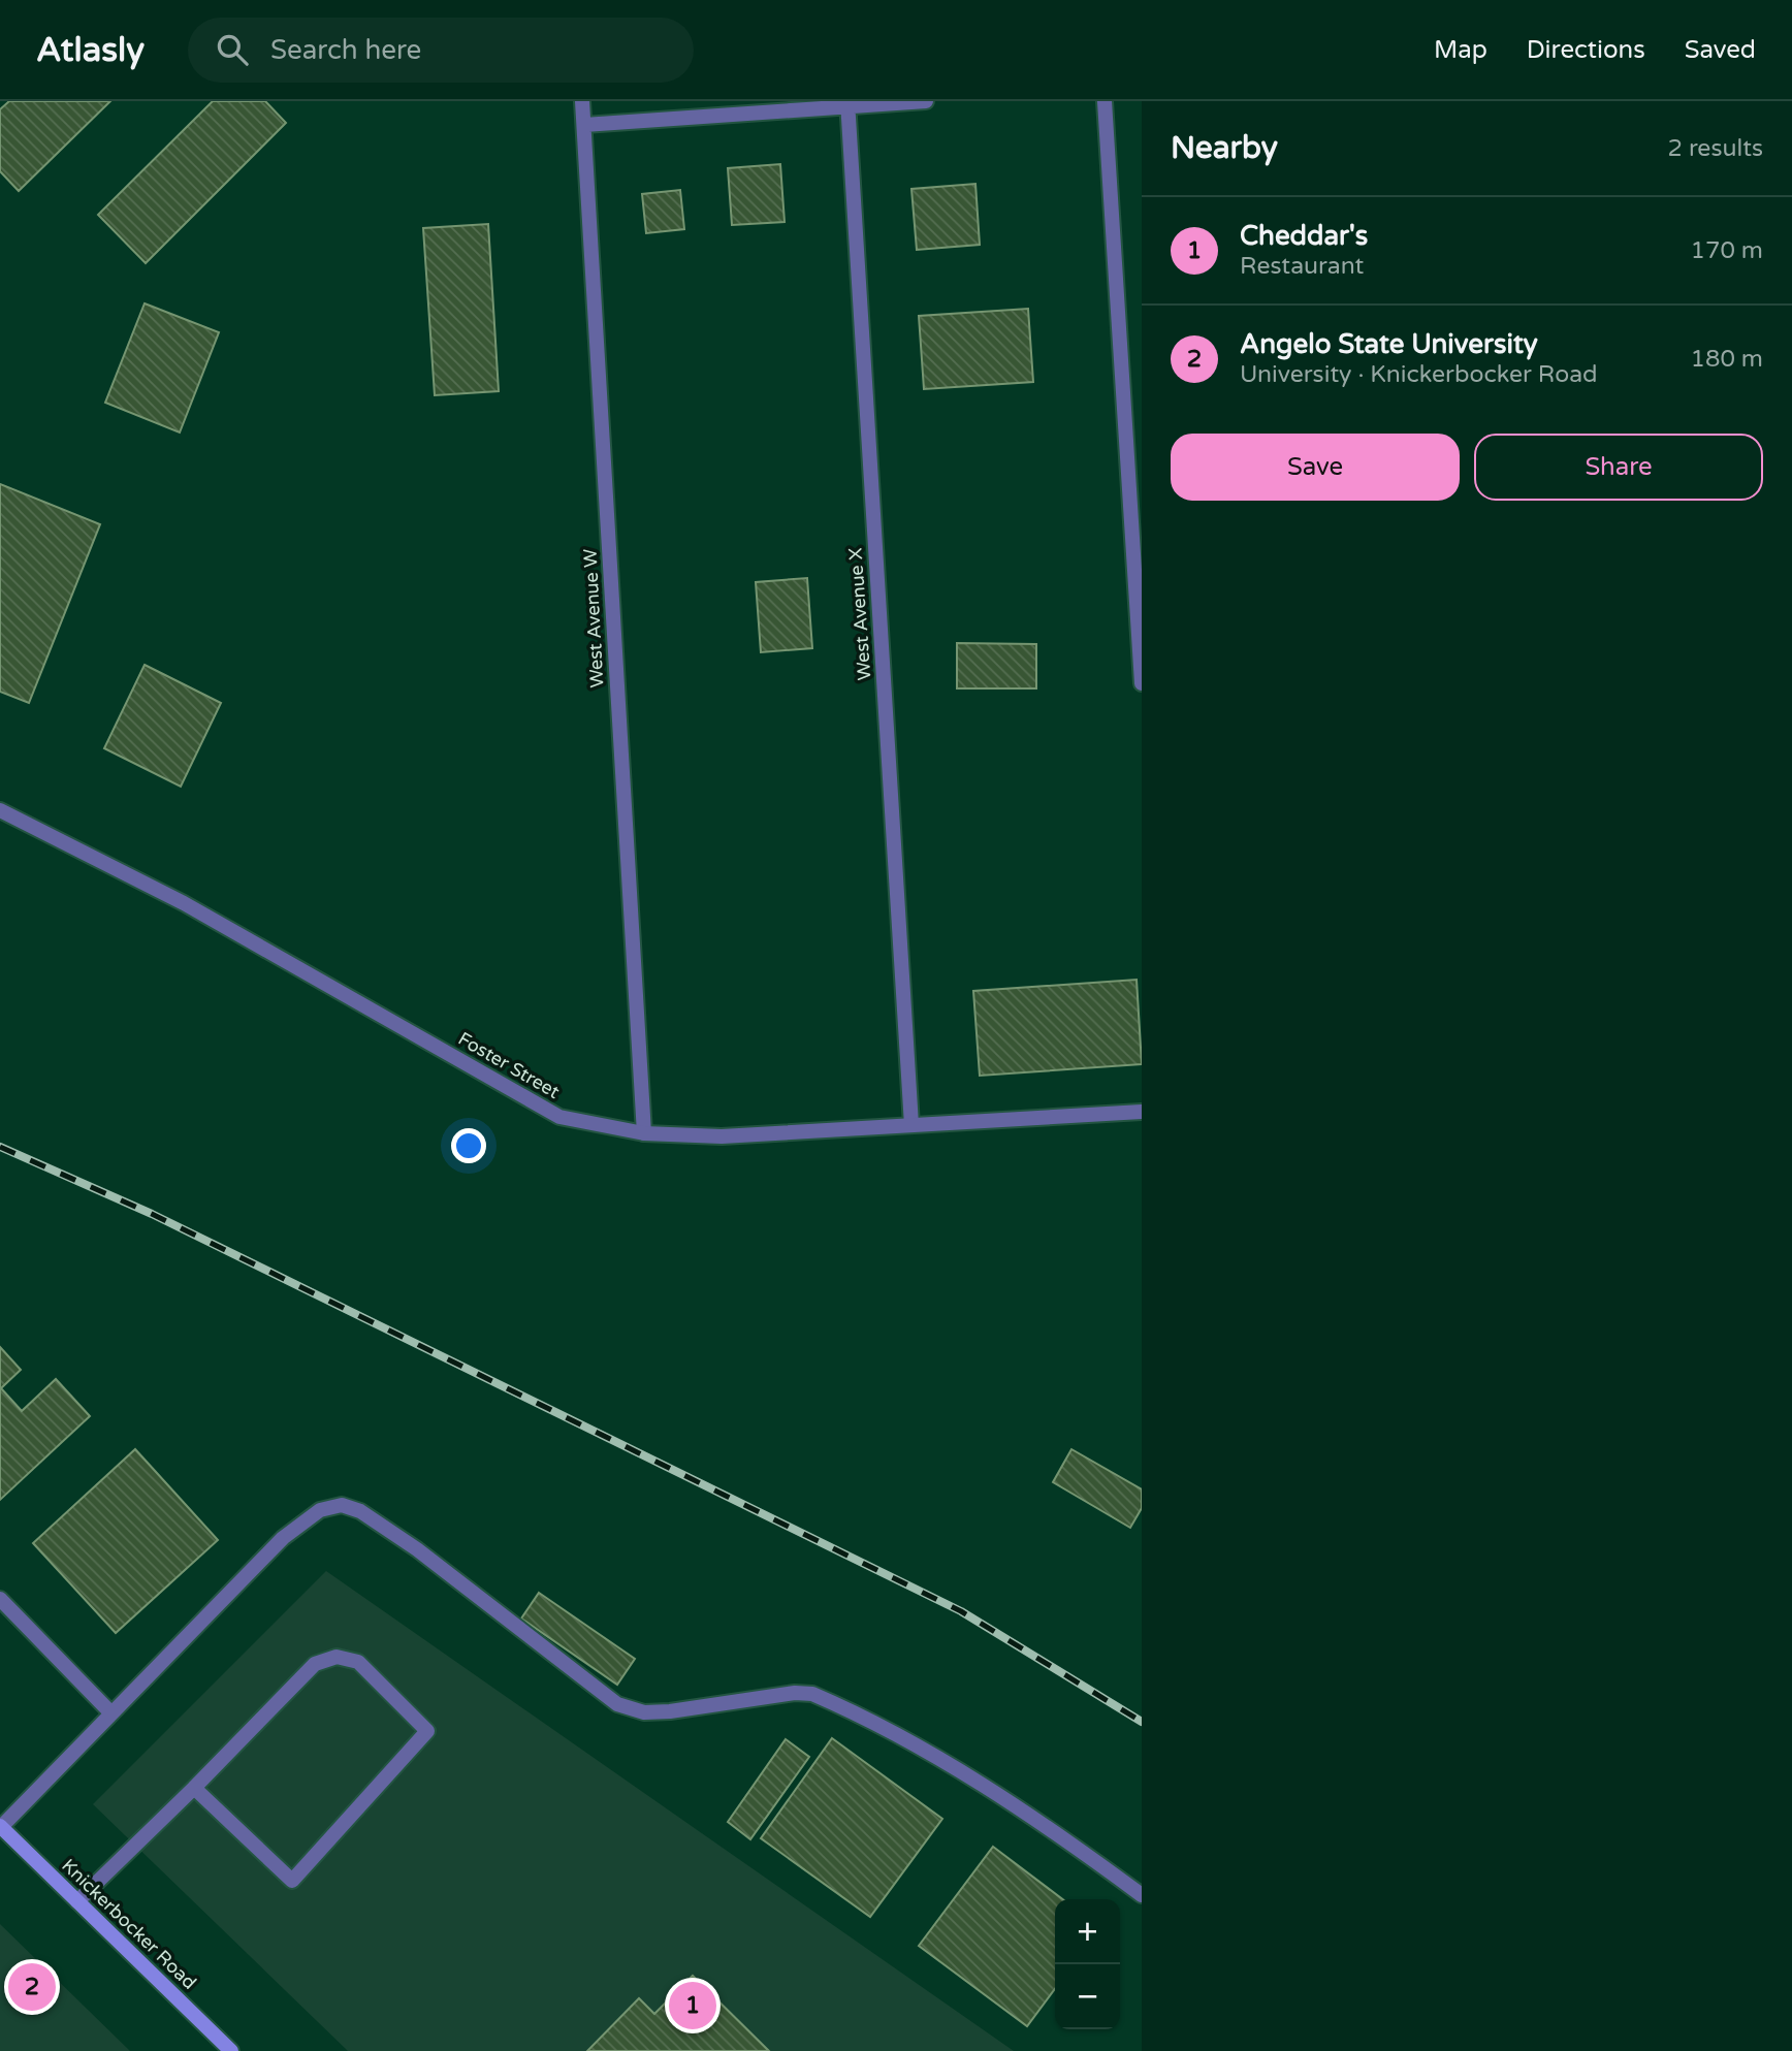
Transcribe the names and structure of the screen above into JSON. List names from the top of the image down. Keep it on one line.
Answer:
{"streets":{"main road":["Knickerbocker Road"],"street":["West Avenue X","West Avenue W","Foster Street"]},"crossings":[["West Avenue X","Foster Street"],["West Avenue W","Foster Street"]],"page":{"header":"Atlasly","search":"Search here","nav":["Map","Directions","Saved"],"heading":["Nearby","2 results"],"list":[{"mark":"1","name":"Cheddar's","note":"Restaurant","value":"170 m"},{"mark":"2","name":"Angelo State University","note":"University · Knickerbocker Road","value":"180 m"}],"buttons":["Save","Share"],"map_buttons":["+","−"],"pins":["2","1"]}}
